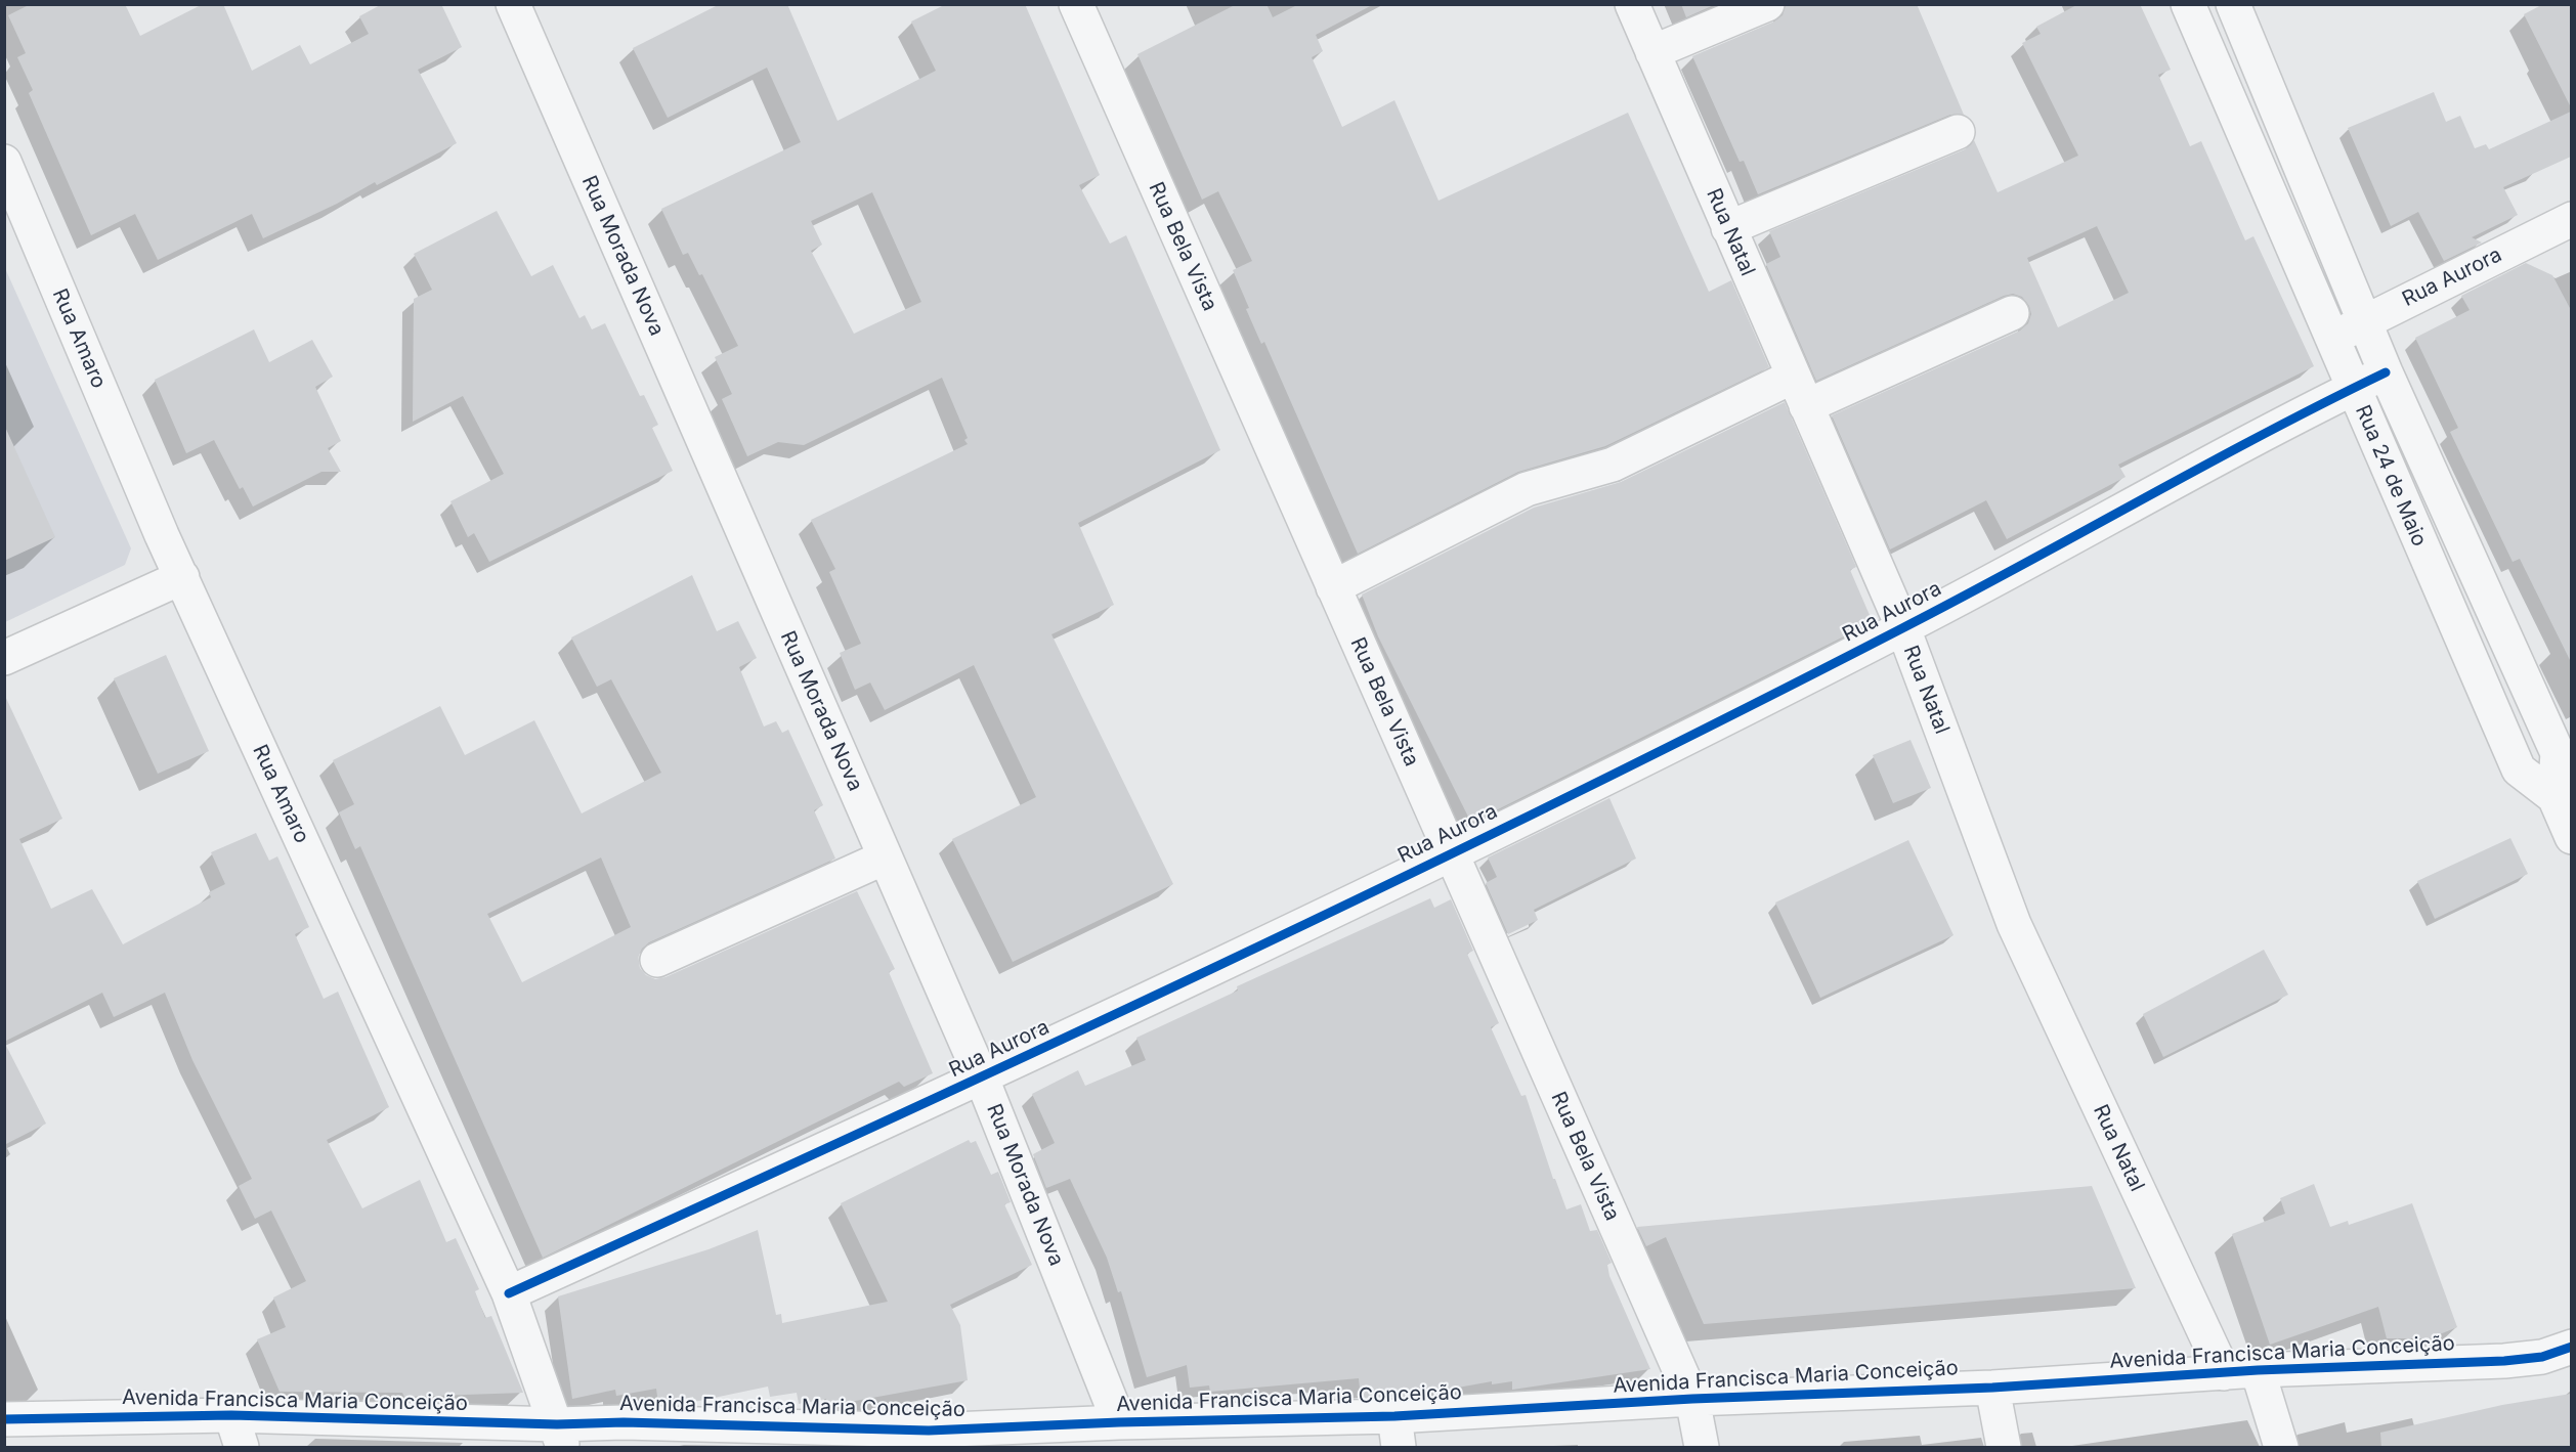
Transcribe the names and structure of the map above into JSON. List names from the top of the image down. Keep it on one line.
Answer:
{"streets":{"street":["Rua Natal","Rua Bela Vista","Rua Morada Nova","Rua Aurora","Rua Amaro","Rua 24 de Maio","Avenida Francisca Maria Conceição"]},"crossings":[["Rua Natal","Rua Aurora"],["Rua Natal","Avenida Francisca Maria Conceição"],["Rua Bela Vista","Rua Aurora"],["Rua Bela Vista","Avenida Francisca Maria Conceição"],["Rua Morada Nova","Rua Aurora"],["Rua Morada Nova","Avenida Francisca Maria Conceição"],["Rua Aurora","Rua Amaro"],["Rua Aurora","Rua 24 de Maio"],["Rua Amaro","Avenida Francisca Maria Conceição"]]}
